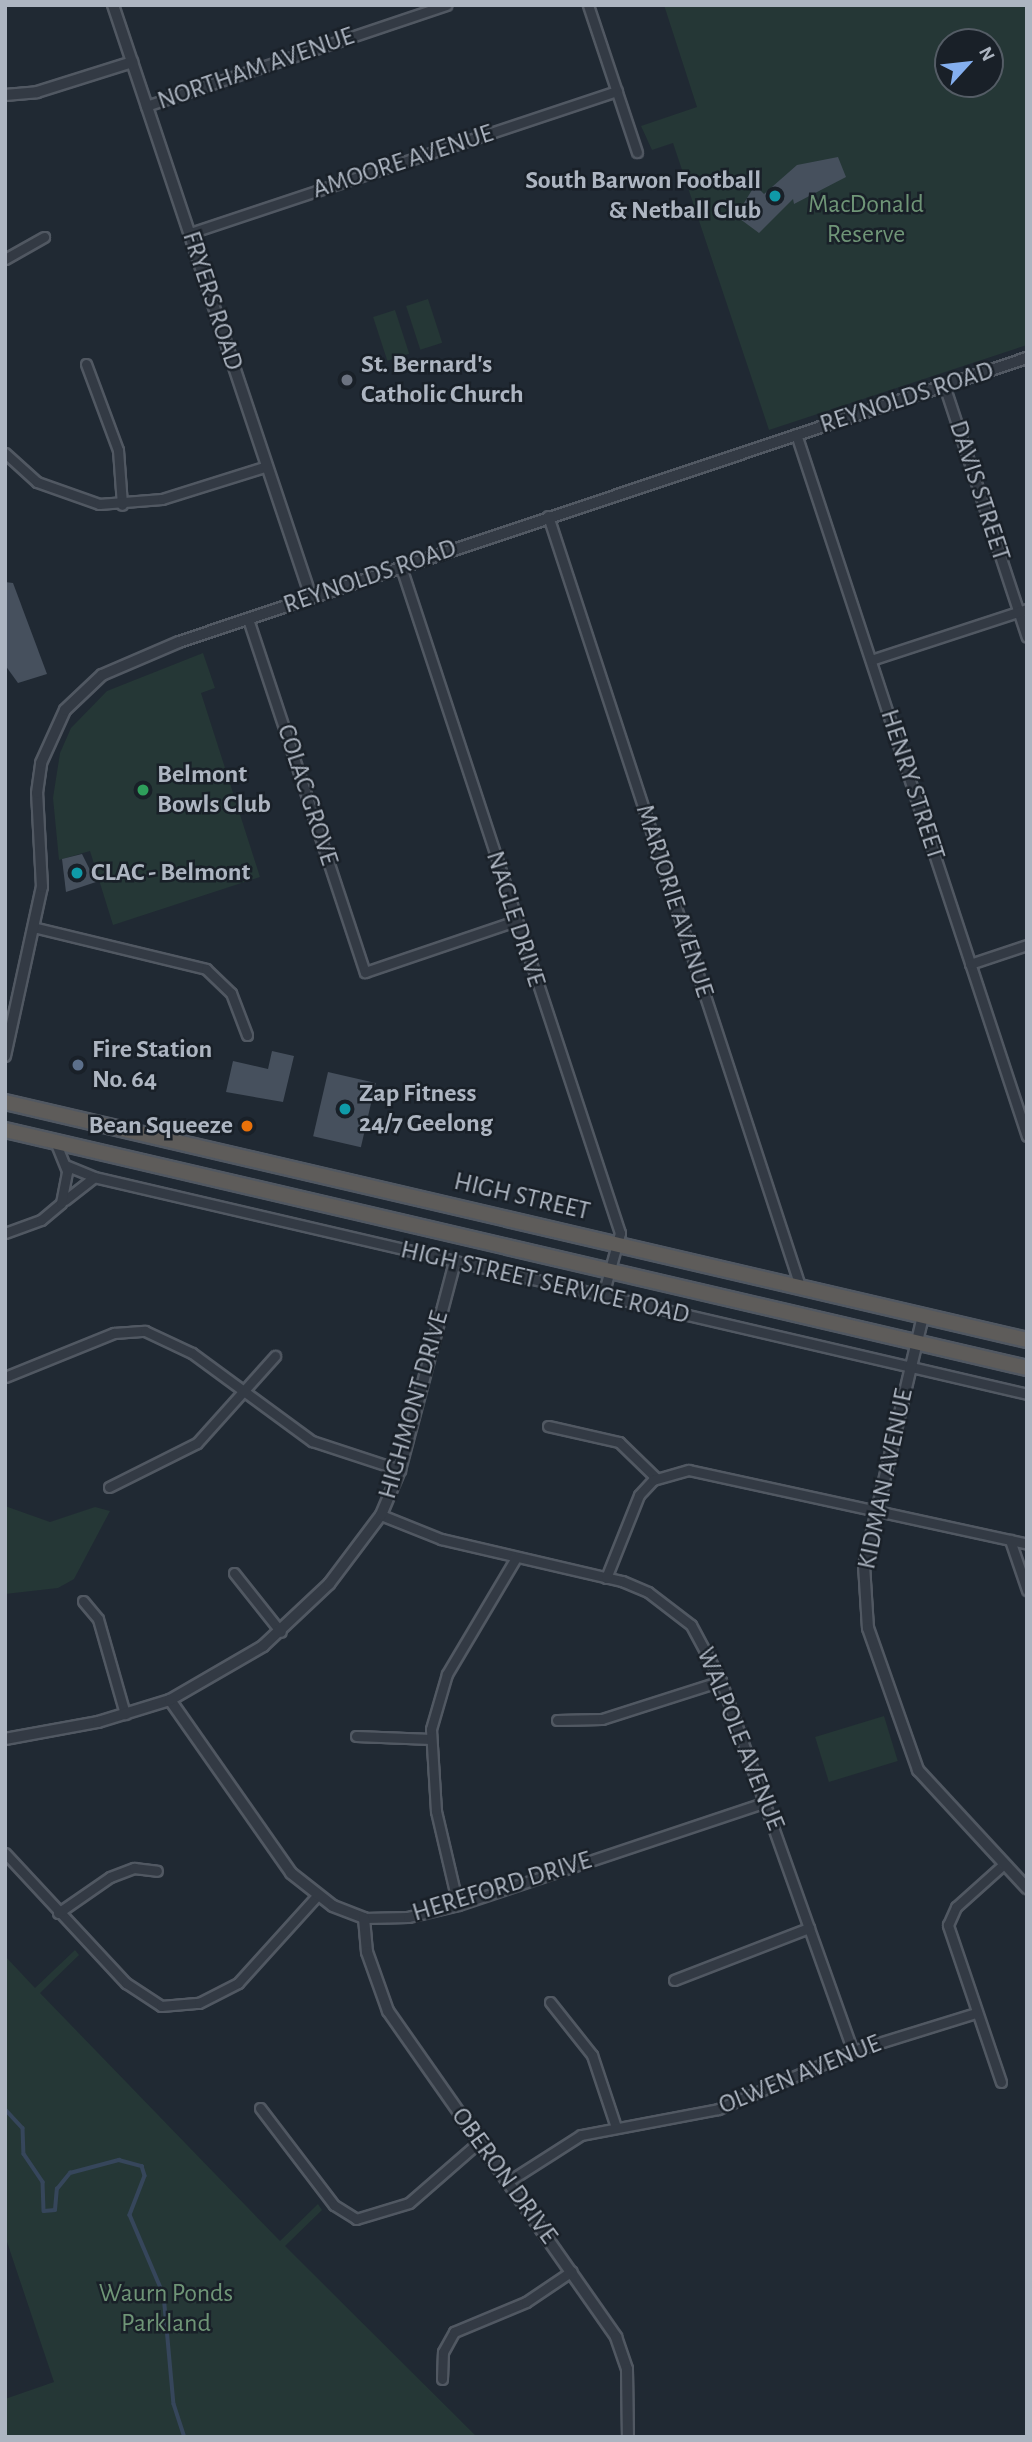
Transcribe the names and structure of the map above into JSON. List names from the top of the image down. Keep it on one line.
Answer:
{"streets":{"highway":["HIGH STREET"],"street":["NORTHAM AVENUE","AMOORE AVENUE","FRYERS ROAD","REYNOLDS ROAD","DAVIS STREET","HENRY STREET","COLAC GROVE","MARJORIE AVENUE","NAGLE DRIVE","HIGH STREET SERVICE ROAD","HIGHMONT DRIVE","KIDMAN AVENUE","WALPOLE AVENUE","HEREFORD DRIVE","OLWEN AVENUE","OBERON DRIVE"]},"crossings":[["NORTHAM AVENUE","FRYERS ROAD"],["AMOORE AVENUE","FRYERS ROAD"],["FRYERS ROAD","REYNOLDS ROAD"],["REYNOLDS ROAD","DAVIS STREET"],["REYNOLDS ROAD","HENRY STREET"],["REYNOLDS ROAD","COLAC GROVE"],["REYNOLDS ROAD","MARJORIE AVENUE"],["REYNOLDS ROAD","NAGLE DRIVE"],["COLAC GROVE","NAGLE DRIVE"],["MARJORIE AVENUE","HIGH STREET"],["NAGLE DRIVE","HIGH STREET"],["HIGH STREET","KIDMAN AVENUE"],["HIGH STREET SERVICE ROAD","HIGHMONT DRIVE"],["HIGH STREET SERVICE ROAD","KIDMAN AVENUE"],["HIGHMONT DRIVE","WALPOLE AVENUE"],["HIGHMONT DRIVE","HEREFORD DRIVE"],["WALPOLE AVENUE","HEREFORD DRIVE"],["WALPOLE AVENUE","OLWEN AVENUE"],["HEREFORD DRIVE","OBERON DRIVE"],["OLWEN AVENUE","OBERON DRIVE"]],"parks":["MacDonald Reserve","Waurn Ponds Parkland"],"places":["South Barwon Football & Netball Club","St. Bernard's Catholic Church","Belmont Bowls Club","CLAC - Belmont","Fire Station No. 64","Zap Fitness 24/7 Geelong","Bean Squeeze"],"north":"top right"}
